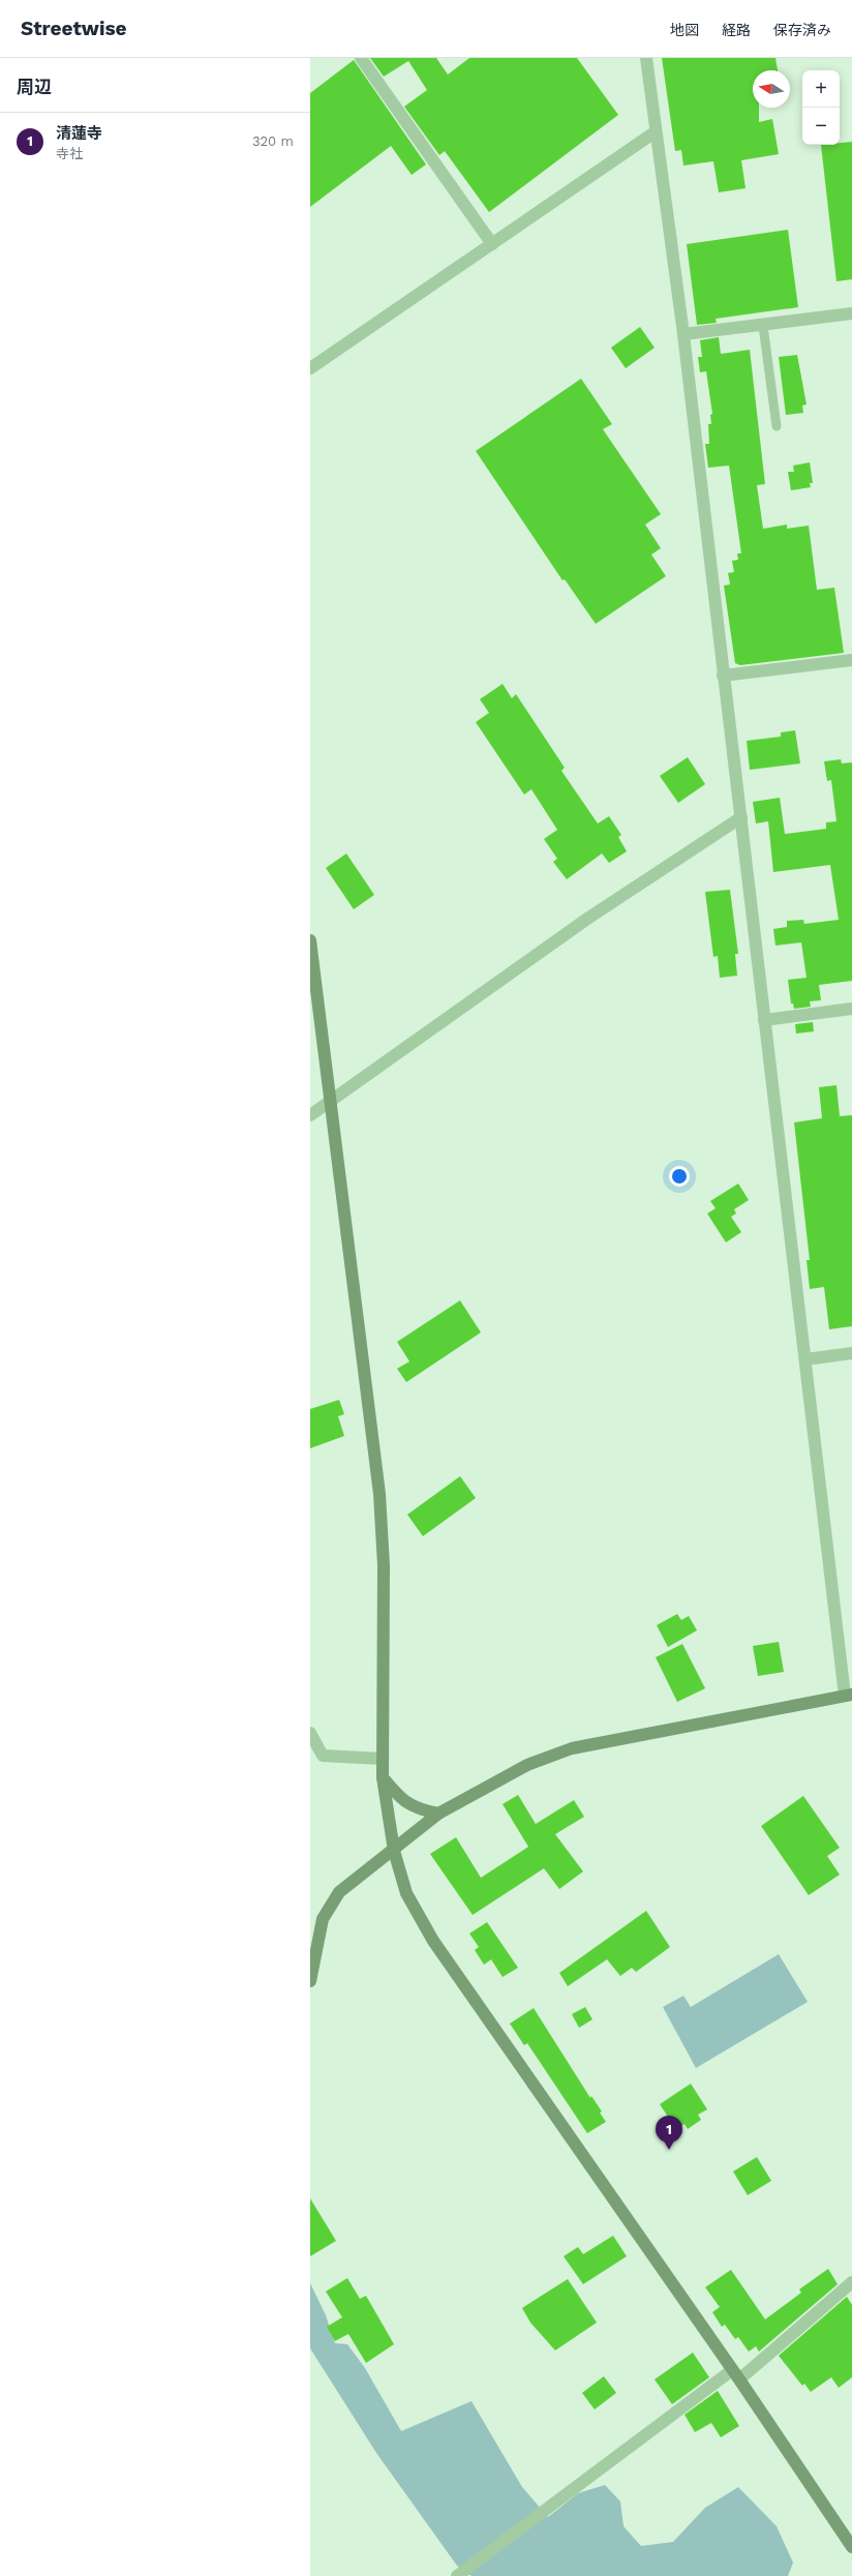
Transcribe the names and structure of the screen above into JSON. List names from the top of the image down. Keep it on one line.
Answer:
{"north":"left","page":{"header":"Streetwise","nav":["地図","経路","保存済み"],"heading":"周辺","map_buttons":["+","−"],"list":[{"mark":"1","name":"清蓮寺","note":"寺社","value":"320 m"}],"pins":"1"}}
